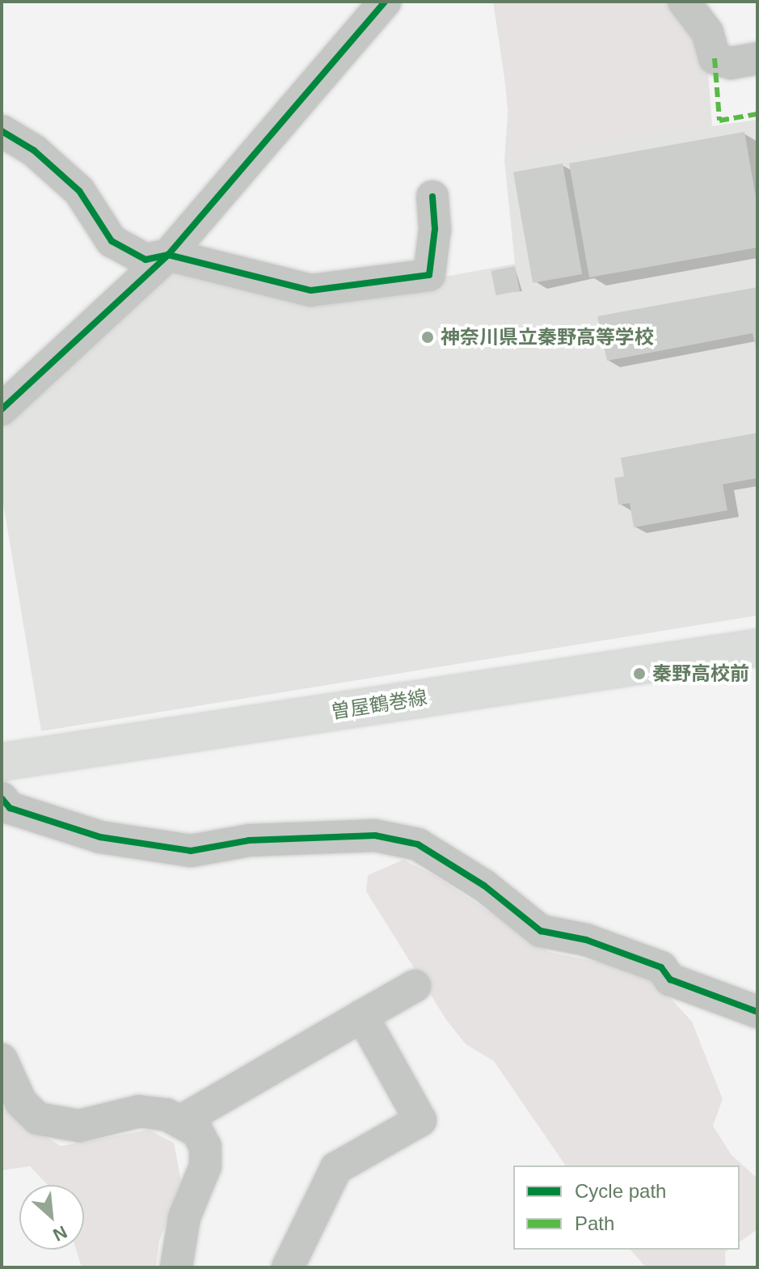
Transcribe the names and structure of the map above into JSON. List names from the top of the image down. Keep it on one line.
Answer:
{"streets":{"main road":["曽屋鶴巻線"]},"places":["神奈川県立秦野高等学校","秦野高校前"],"legend":["Cycle path","Path"],"north":"bottom right"}
